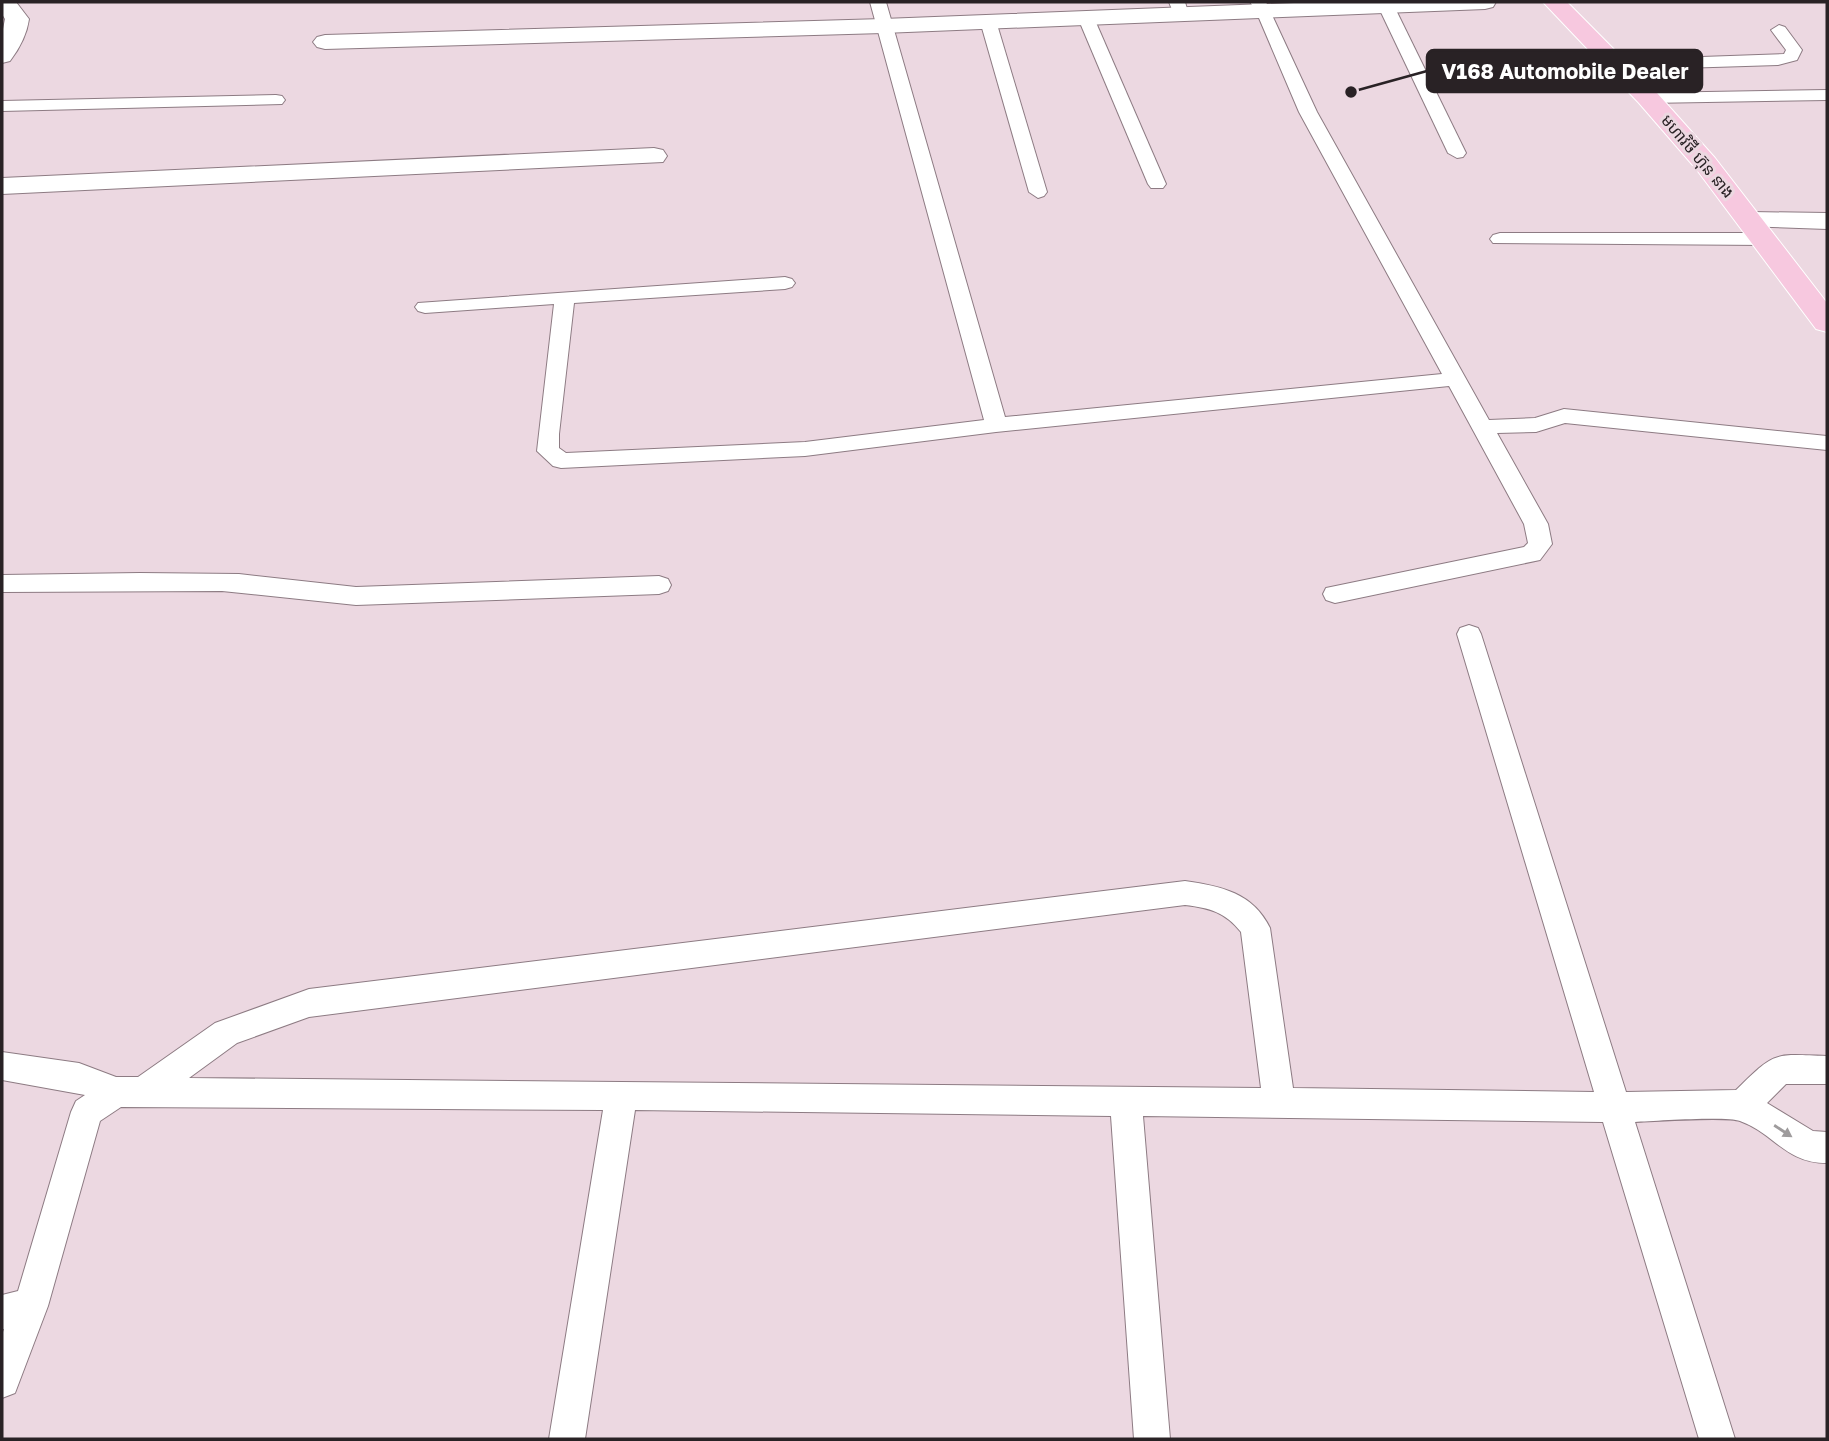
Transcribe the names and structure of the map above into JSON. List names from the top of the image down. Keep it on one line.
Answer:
{"streets":{"main road":["មហាវិថី ហ៊ុន នាង"]},"places":["V168 Automobile Dealer"]}
